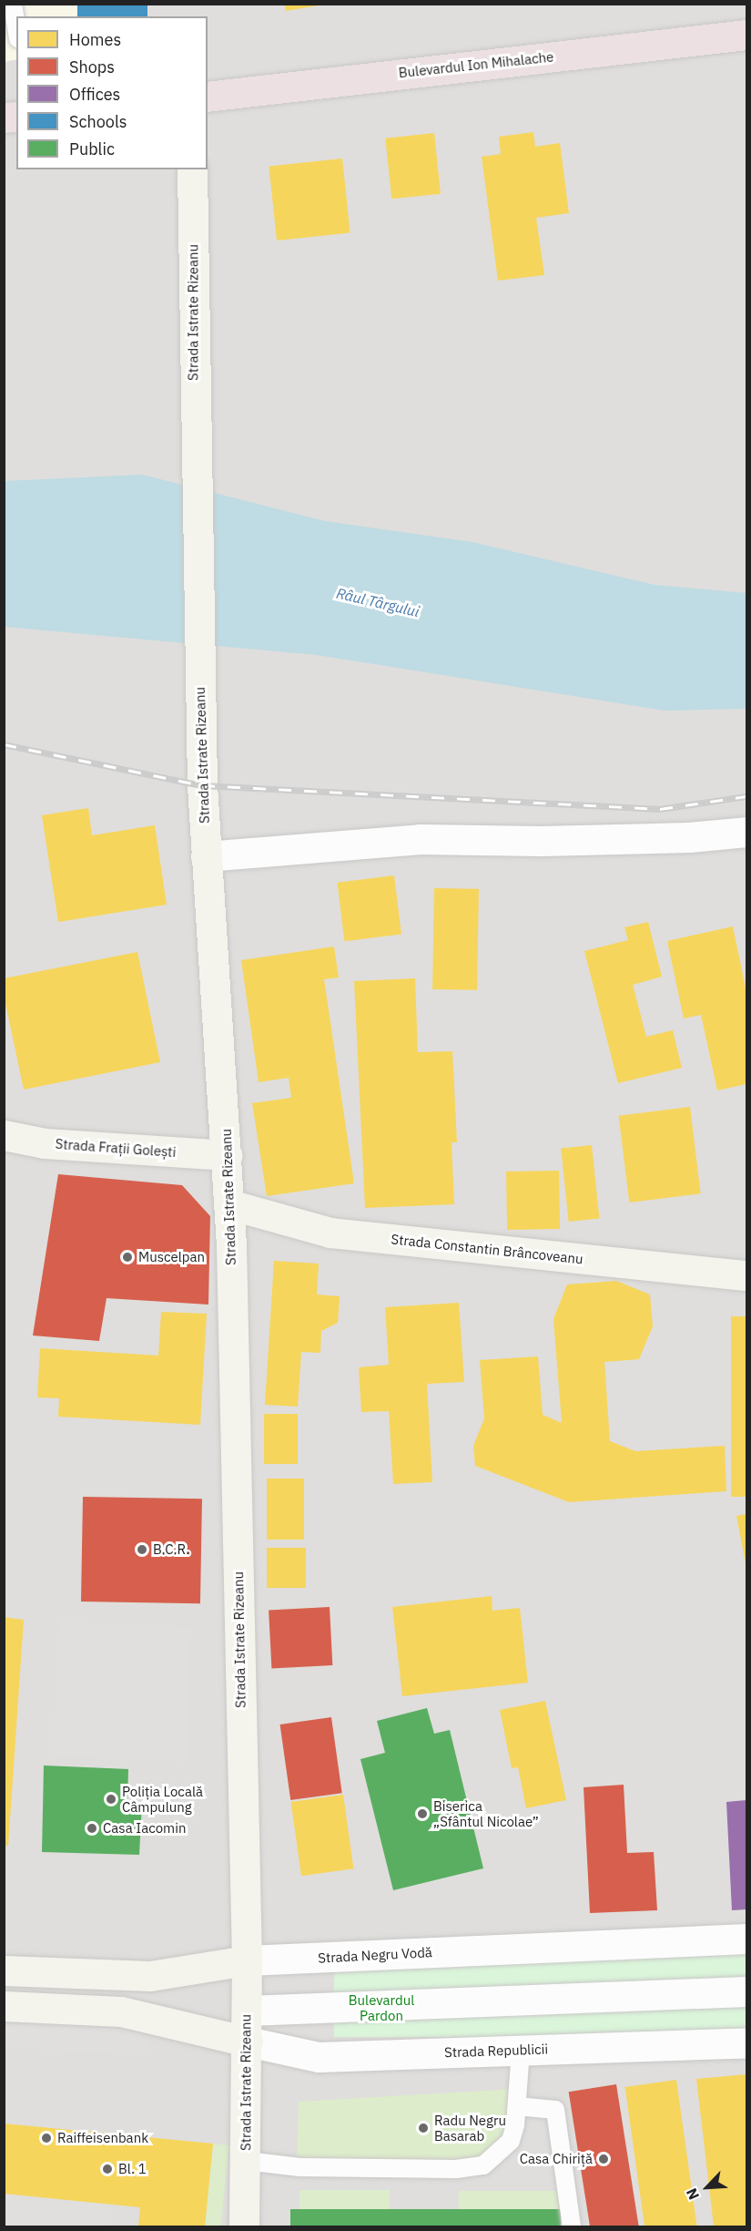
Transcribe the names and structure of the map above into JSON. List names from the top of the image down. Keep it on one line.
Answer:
{"streets":{"highway":["Bulevardul Ion Mihalache"],"street":["Strada Istrate Rizeanu","Strada Frații Golești","Strada Constantin Brâncoveanu","Strada Negru Vodă","Strada Republicii"]},"crossings":[["Strada Istrate Rizeanu","Strada Frații Golești"],["Strada Istrate Rizeanu","Strada Constantin Brâncoveanu"],["Strada Istrate Rizeanu","Strada Negru Vodă"],["Strada Istrate Rizeanu","Strada Republicii"]],"water":["Râul Târgului"],"parks":["Bulevardul Pardon"],"places":["Muscelpan","B.C.R.","Poliția Locală Câmpulung","Biserica „Sfântul Nicolae”","Casa Iacomin","Radu Negru Basarab","Raiffeisenbank","Casa Chiriță","Bl. 1"],"legend":["Homes","Shops","Offices","Schools","Public"],"north":"bottom left"}
